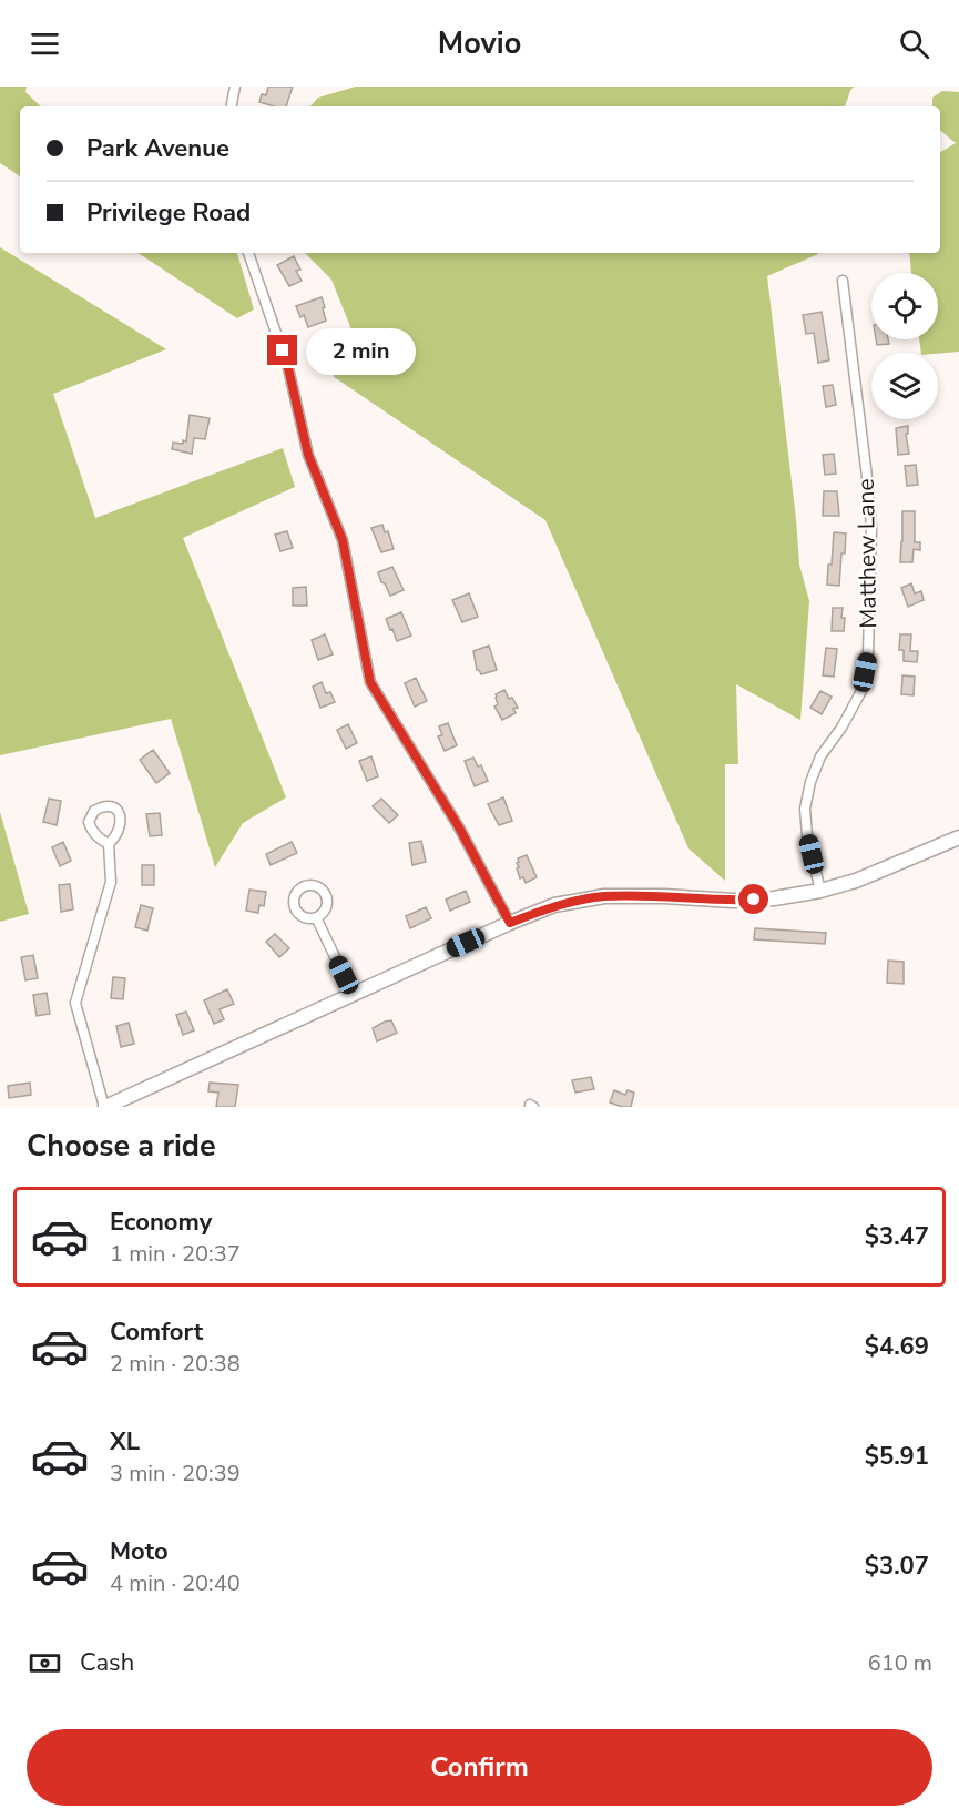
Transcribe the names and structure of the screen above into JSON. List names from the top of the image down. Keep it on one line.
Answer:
{"streets":{"street":["Matthew Lane"]},"page":{"header":"Movio","banner":["Park Avenue","Privilege Road"],"bubble":"2 min","heading":"Choose a ride","list":[{"name":"Economy","note":"1 min · 20:37","value":"$3.47"},{"name":"Comfort","note":"2 min · 20:38","value":"$4.69"},{"name":"XL","note":"3 min · 20:39","value":"$5.91"},{"name":"Moto","note":"4 min · 20:40","value":"$3.07"}],"pay":["Cash","610 m"],"buttons":"Confirm"}}
